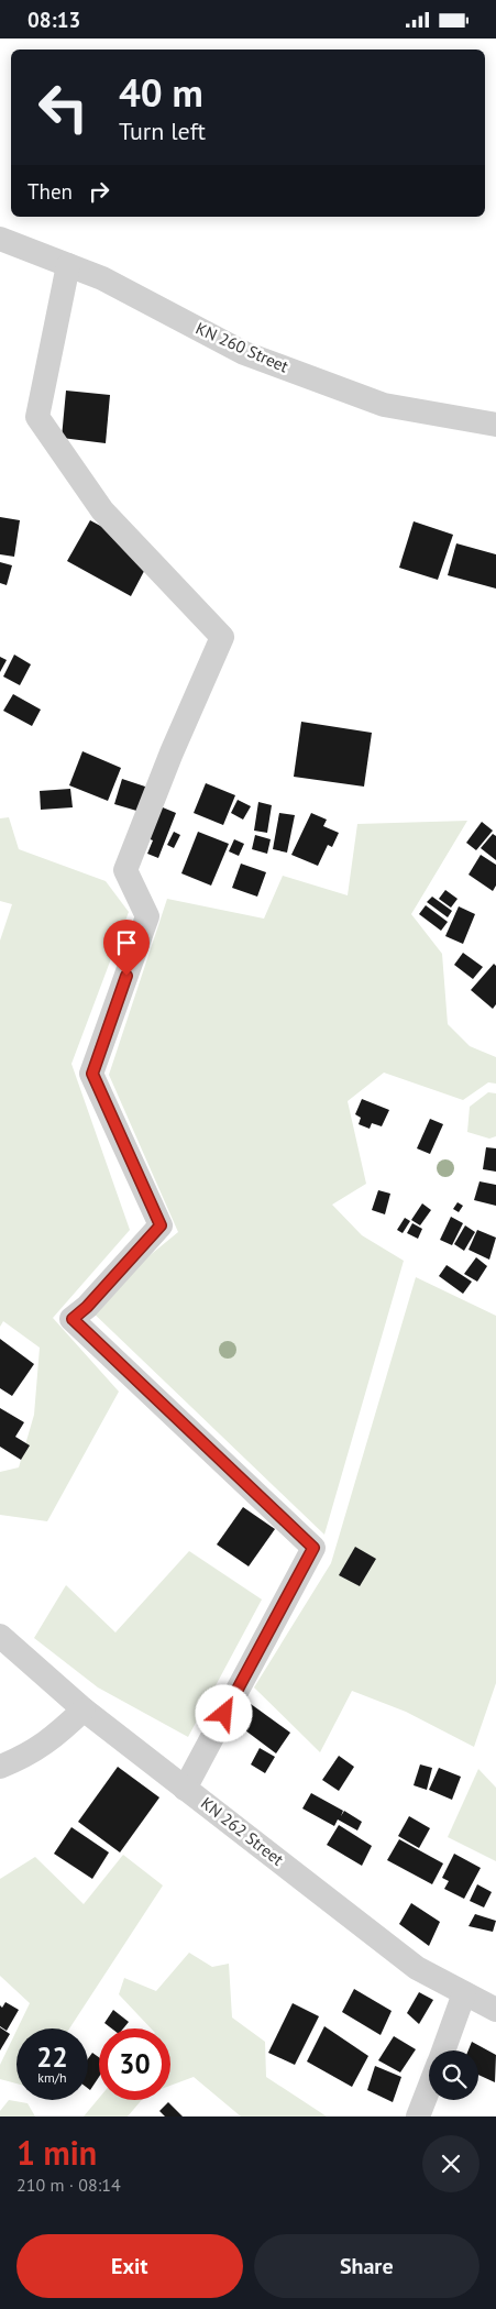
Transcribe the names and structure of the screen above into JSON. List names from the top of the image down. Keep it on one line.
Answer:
{"streets":{"street":["KN 260 Street","KN 262 Street"]},"page":{"status":"08:13","turn":["40 m","Turn left"],"then":"Then","speed":"22 km/h","limit":"30","heading":["1 min","210 m · 08:14"],"buttons":["Exit","Share"]}}
